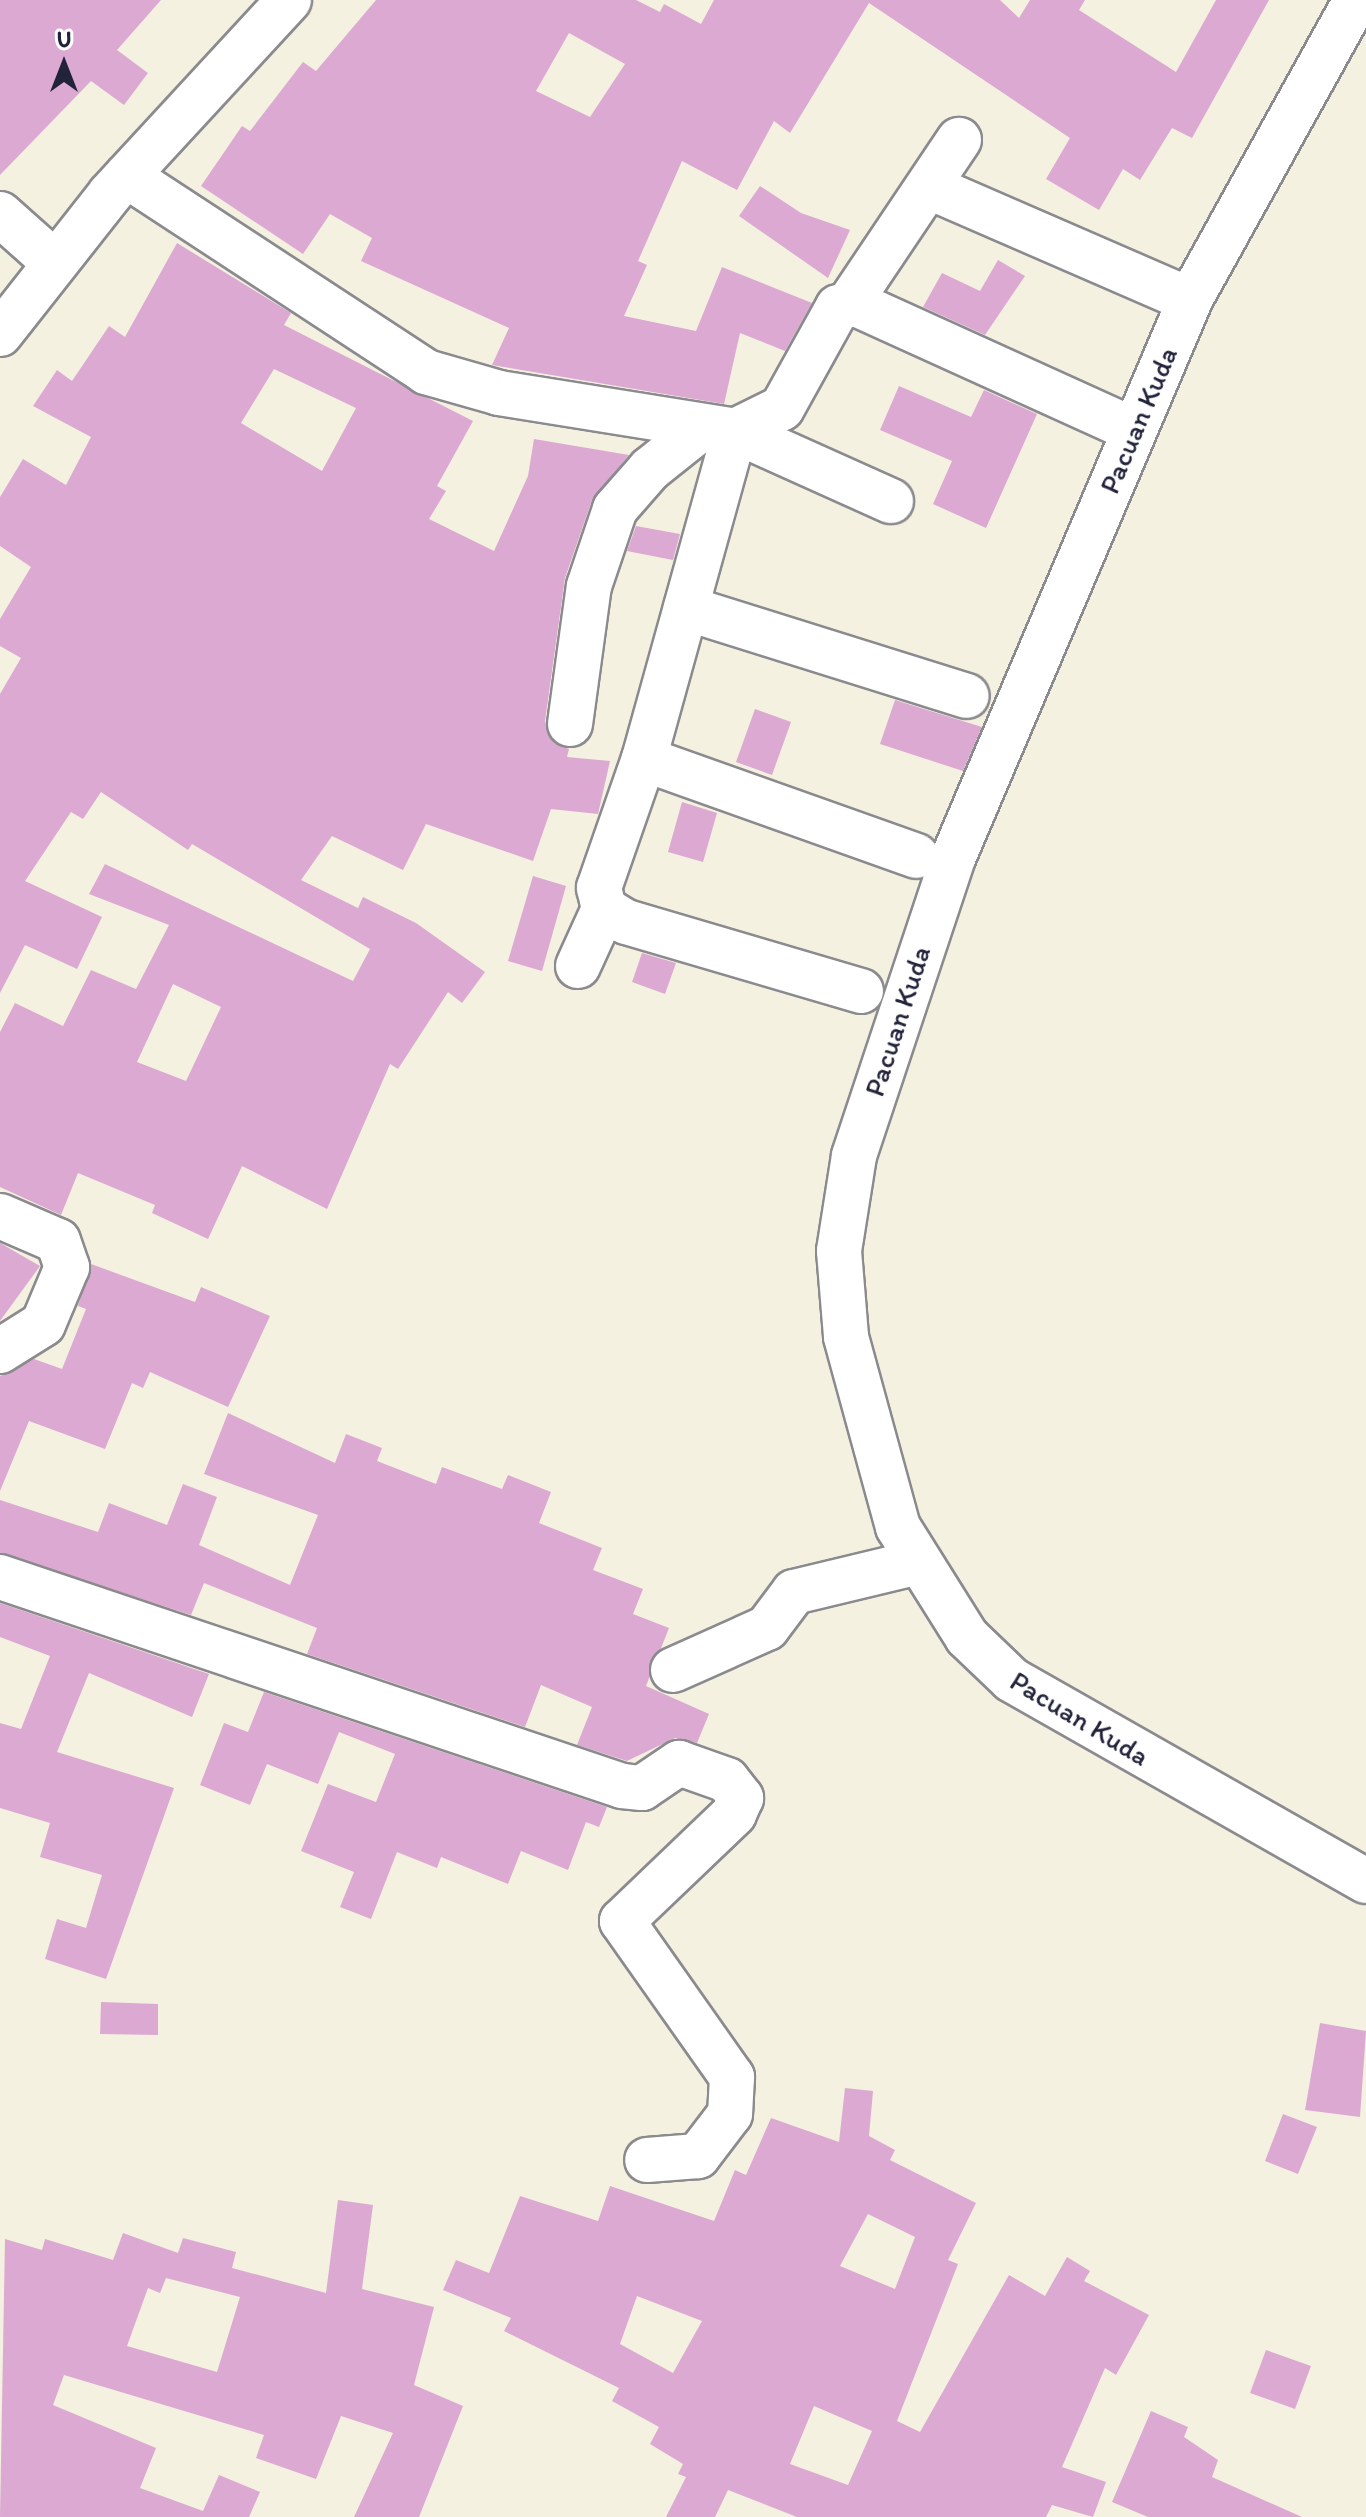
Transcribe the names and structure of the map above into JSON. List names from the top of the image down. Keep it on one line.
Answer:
{"streets":{"street":["Pacuan Kuda"]},"north":"top"}
